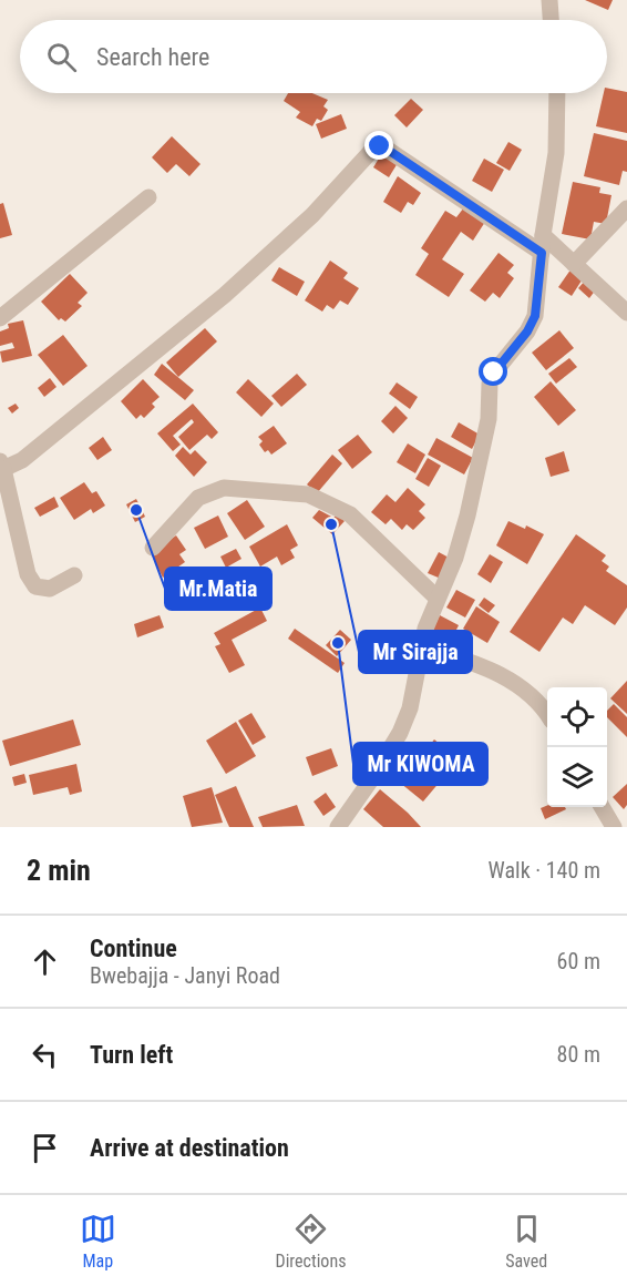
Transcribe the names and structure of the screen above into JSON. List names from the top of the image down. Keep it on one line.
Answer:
{"places":["Mr.Matia","Mr Sirajja","Mr KIWOMA"],"page":{"search":"Search here","heading":["2 min","Walk · 140 m"],"list":[["Continue","Bwebajja - Janyi Road","60 m"],["Turn left","80 m"],"Arrive at destination"],"nav":["Map","Directions","Saved"]}}
